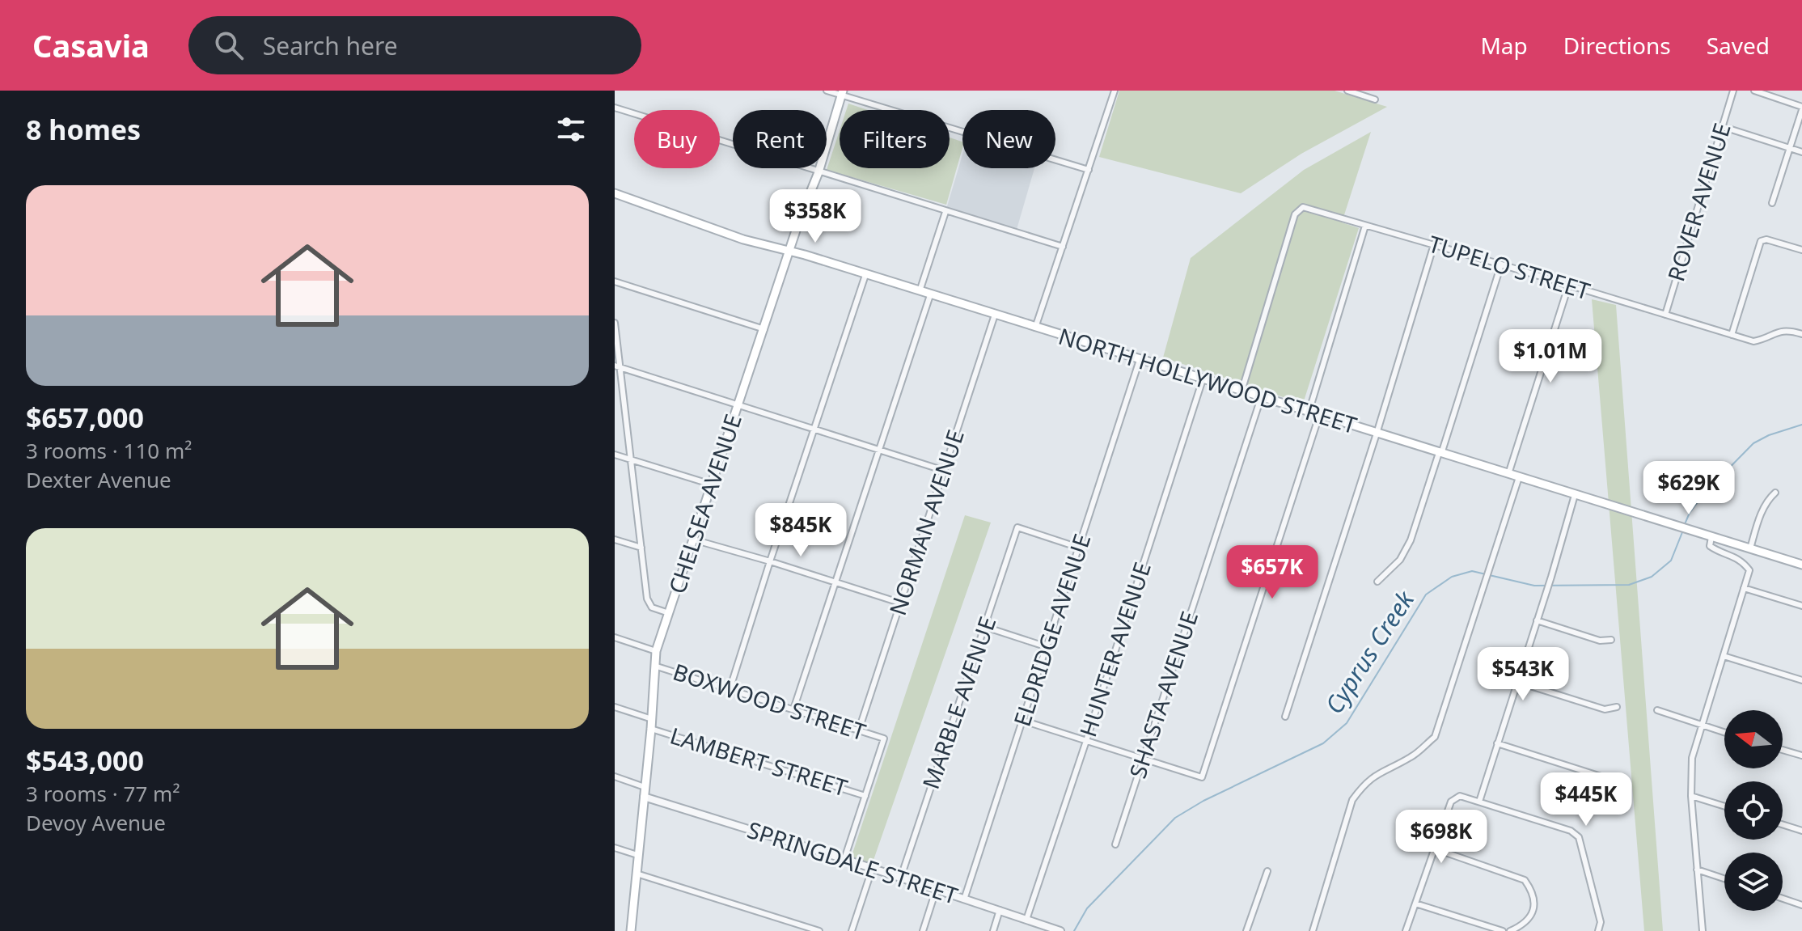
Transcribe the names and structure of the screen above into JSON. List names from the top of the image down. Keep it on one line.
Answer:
{"streets":{"main road":["NORTH HOLLYWOOD STREET","CHELSEA AVENUE"],"street":["ROVER AVENUE","TUPELO STREET","NORMAN AVENUE","ELDRIDGE AVENUE","HUNTER AVENUE","SHASTA AVENUE","BOXWOOD STREET","MARBLE AVENUE","LAMBERT STREET","SPRINGDALE STREET"]},"crossings":[["ROVER AVENUE","TUPELO STREET"],["TUPELO STREET","NORTH HOLLYWOOD STREET"],["NORTH HOLLYWOOD STREET","CHELSEA AVENUE"],["NORTH HOLLYWOOD STREET","NORMAN AVENUE"],["NORTH HOLLYWOOD STREET","ELDRIDGE AVENUE"],["NORTH HOLLYWOOD STREET","HUNTER AVENUE"],["NORTH HOLLYWOOD STREET","SHASTA AVENUE"],["CHELSEA AVENUE","BOXWOOD STREET"],["CHELSEA AVENUE","LAMBERT STREET"],["CHELSEA AVENUE","SPRINGDALE STREET"],["NORMAN AVENUE","BOXWOOD STREET"],["ELDRIDGE AVENUE","MARBLE AVENUE"],["ELDRIDGE AVENUE","SPRINGDALE STREET"],["HUNTER AVENUE","SPRINGDALE STREET"],["BOXWOOD STREET","LAMBERT STREET"],["MARBLE AVENUE","SPRINGDALE STREET"]],"water":["Cyprus Creek"],"north":"left","page":{"header":"Casavia","search":"Search here","nav":["Map","Directions","Saved"],"heading":"8 homes","chip":["Buy","Rent","Filters","New"],"list":[{"name":"$657,000","note":"3 rooms · 110 m² · Dexter Avenue"},{"name":"$543,000","note":"3 rooms · 77 m² · Devoy Avenue"}],"price":["$358K","$1.01M","$629K","$845K","$657K","$543K","$445K","$698K"]}}
